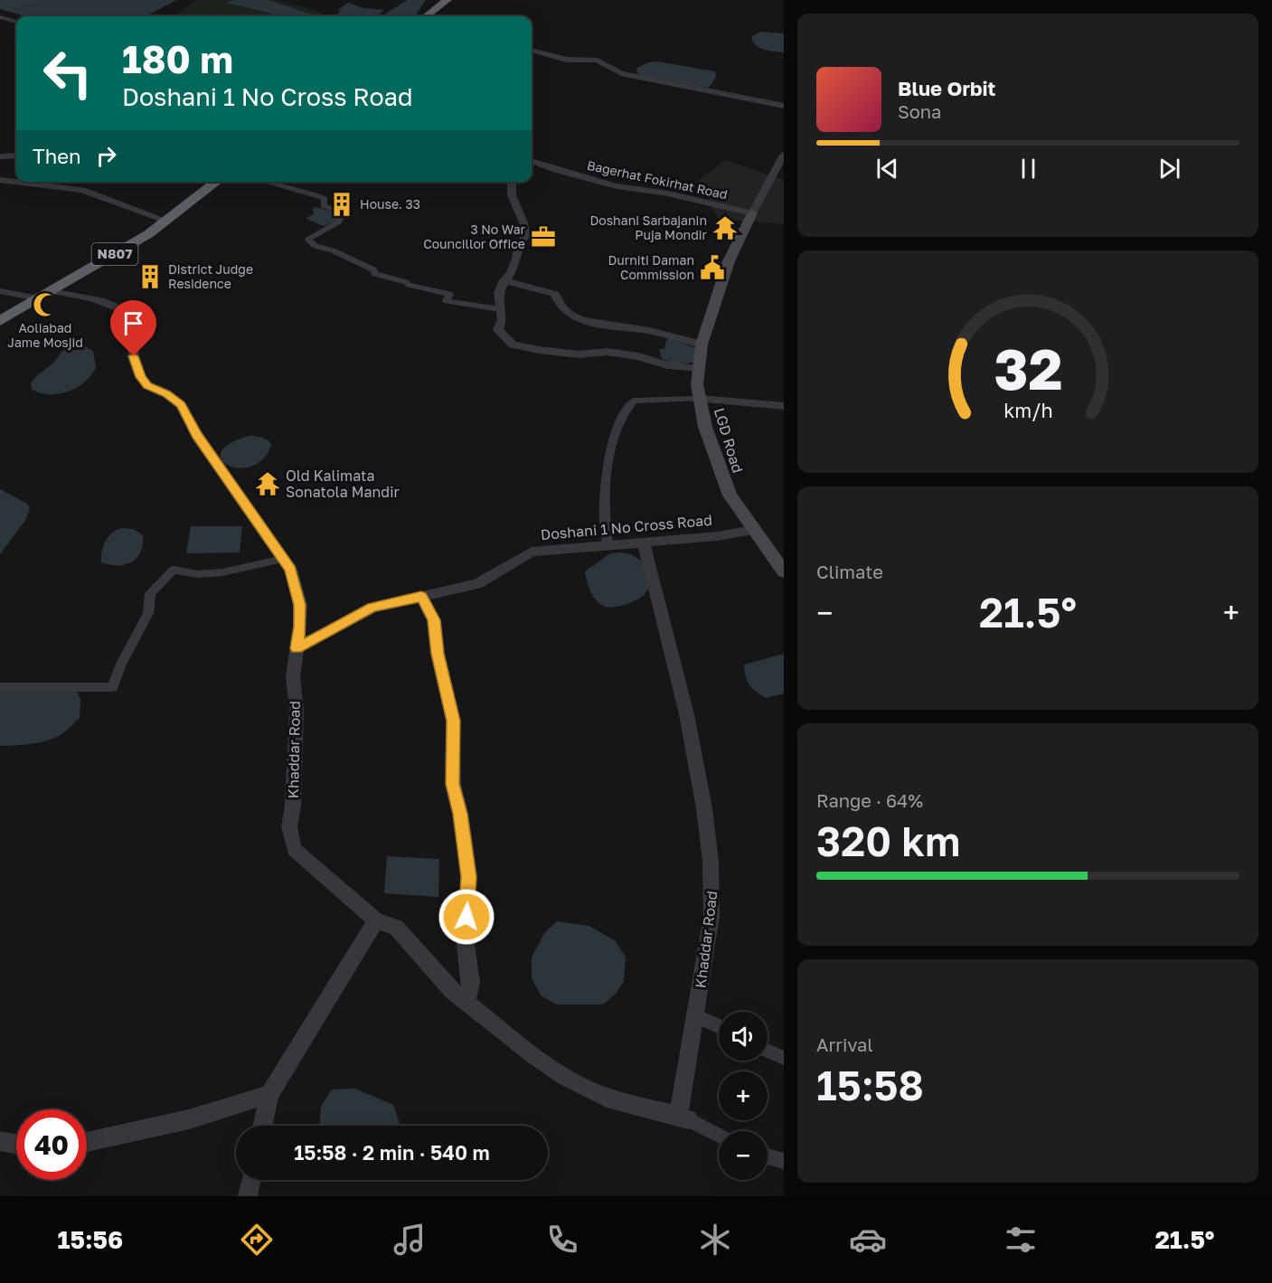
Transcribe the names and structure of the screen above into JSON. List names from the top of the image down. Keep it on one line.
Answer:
{"streets":{"highway":["N807"],"main road":["LGD Road"],"street":["Bagerhat Fokirhat Road","Doshani 1 No Cross Road","Khaddar Road"]},"crossings":[["Bagerhat Fokirhat Road","LGD Road"],["N807","Khaddar Road"],["LGD Road","Doshani 1 No Cross Road"],["Doshani 1 No Cross Road","Khaddar Road"]],"places":{"building":["House. 33","District Judge Residence"],"temple":["Doshani Sarbajanin Puja Mondir","Old Kalimata Sonatola Mandir"],"office":["3 No War Councillor Office"],"public building":["Durniti Daman Commission"],"mosque":["Aoliabad Jame Mosjid"]},"page":{"turn":["180 m","Doshani 1 No Cross Road"],"song":["Blue Orbit","Sona"],"then":"Then","tile":["Climate",["Range · 64%","320 km"],["Arrival","15:58"]],"heat":["−","21.5°","+"],"map_buttons":["+","−"],"limit":"40","trip":"15:58 · 2 min · 540 m","tabs":["15:56","21.5°"],"gauge":["32","km/h"]}}
